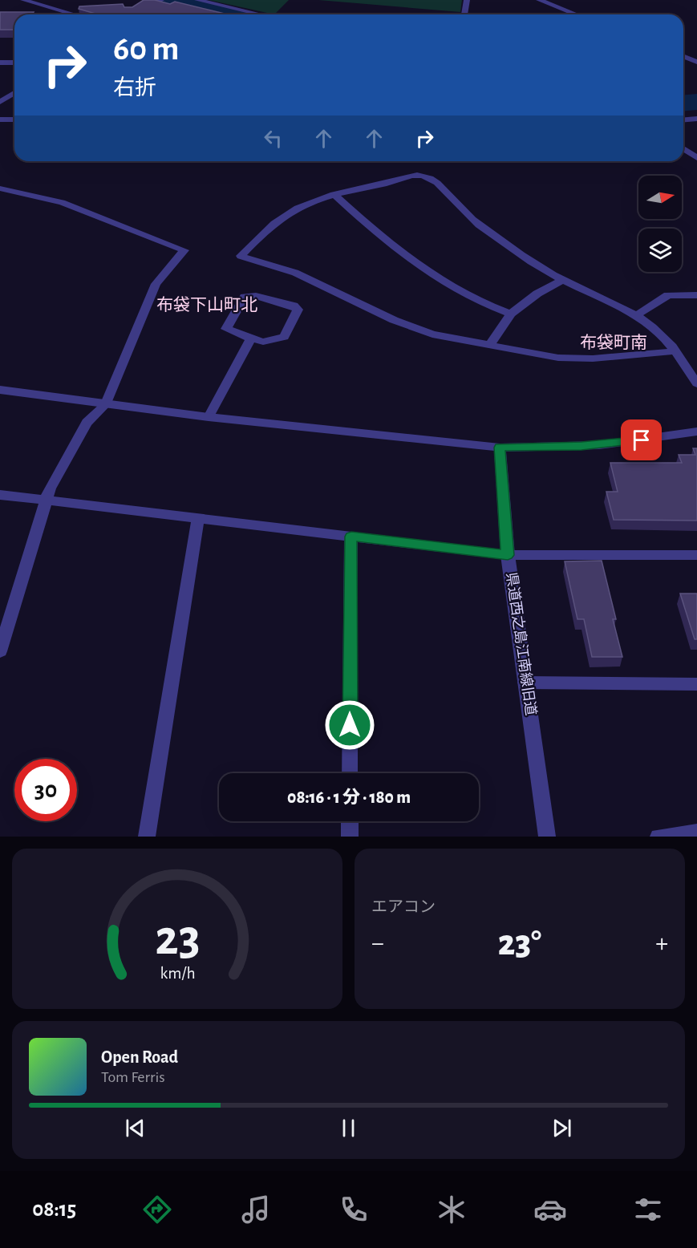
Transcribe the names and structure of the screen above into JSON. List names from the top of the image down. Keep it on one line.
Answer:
{"streets":{"street":["県道西之島江南線旧道"]},"districts":["布袋下山町北","布袋町南"],"north":"right","page":{"turn":["60 m","右折"],"limit":"30","trip":"08:16 · 1 分 · 180 m","tile":"エアコン","heat":["−","23°","+"],"song":["Open Road","Tom Ferris"],"tabs":"08:15","gauge":["23","km/h"]}}
